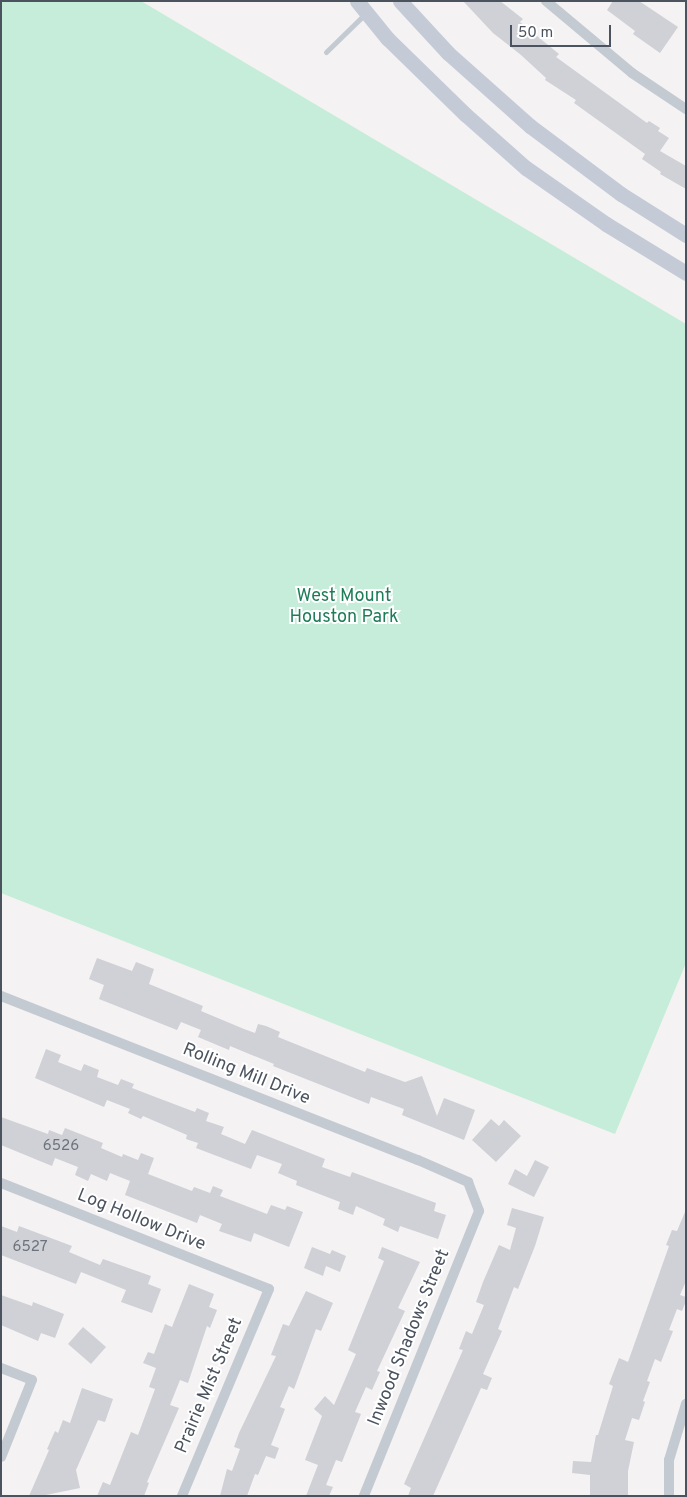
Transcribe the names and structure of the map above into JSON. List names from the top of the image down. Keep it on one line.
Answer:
{"streets":{"street":["Rolling Mill Drive","Log Hollow Drive","Inwood Shadows Street","Prairie Mist Street"]},"crossings":[["Rolling Mill Drive","Inwood Shadows Street"],["Log Hollow Drive","Prairie Mist Street"]],"parks":["West Mount Houston Park"],"house_numbers":["6526","6527"],"scale_bar":"50 m"}
